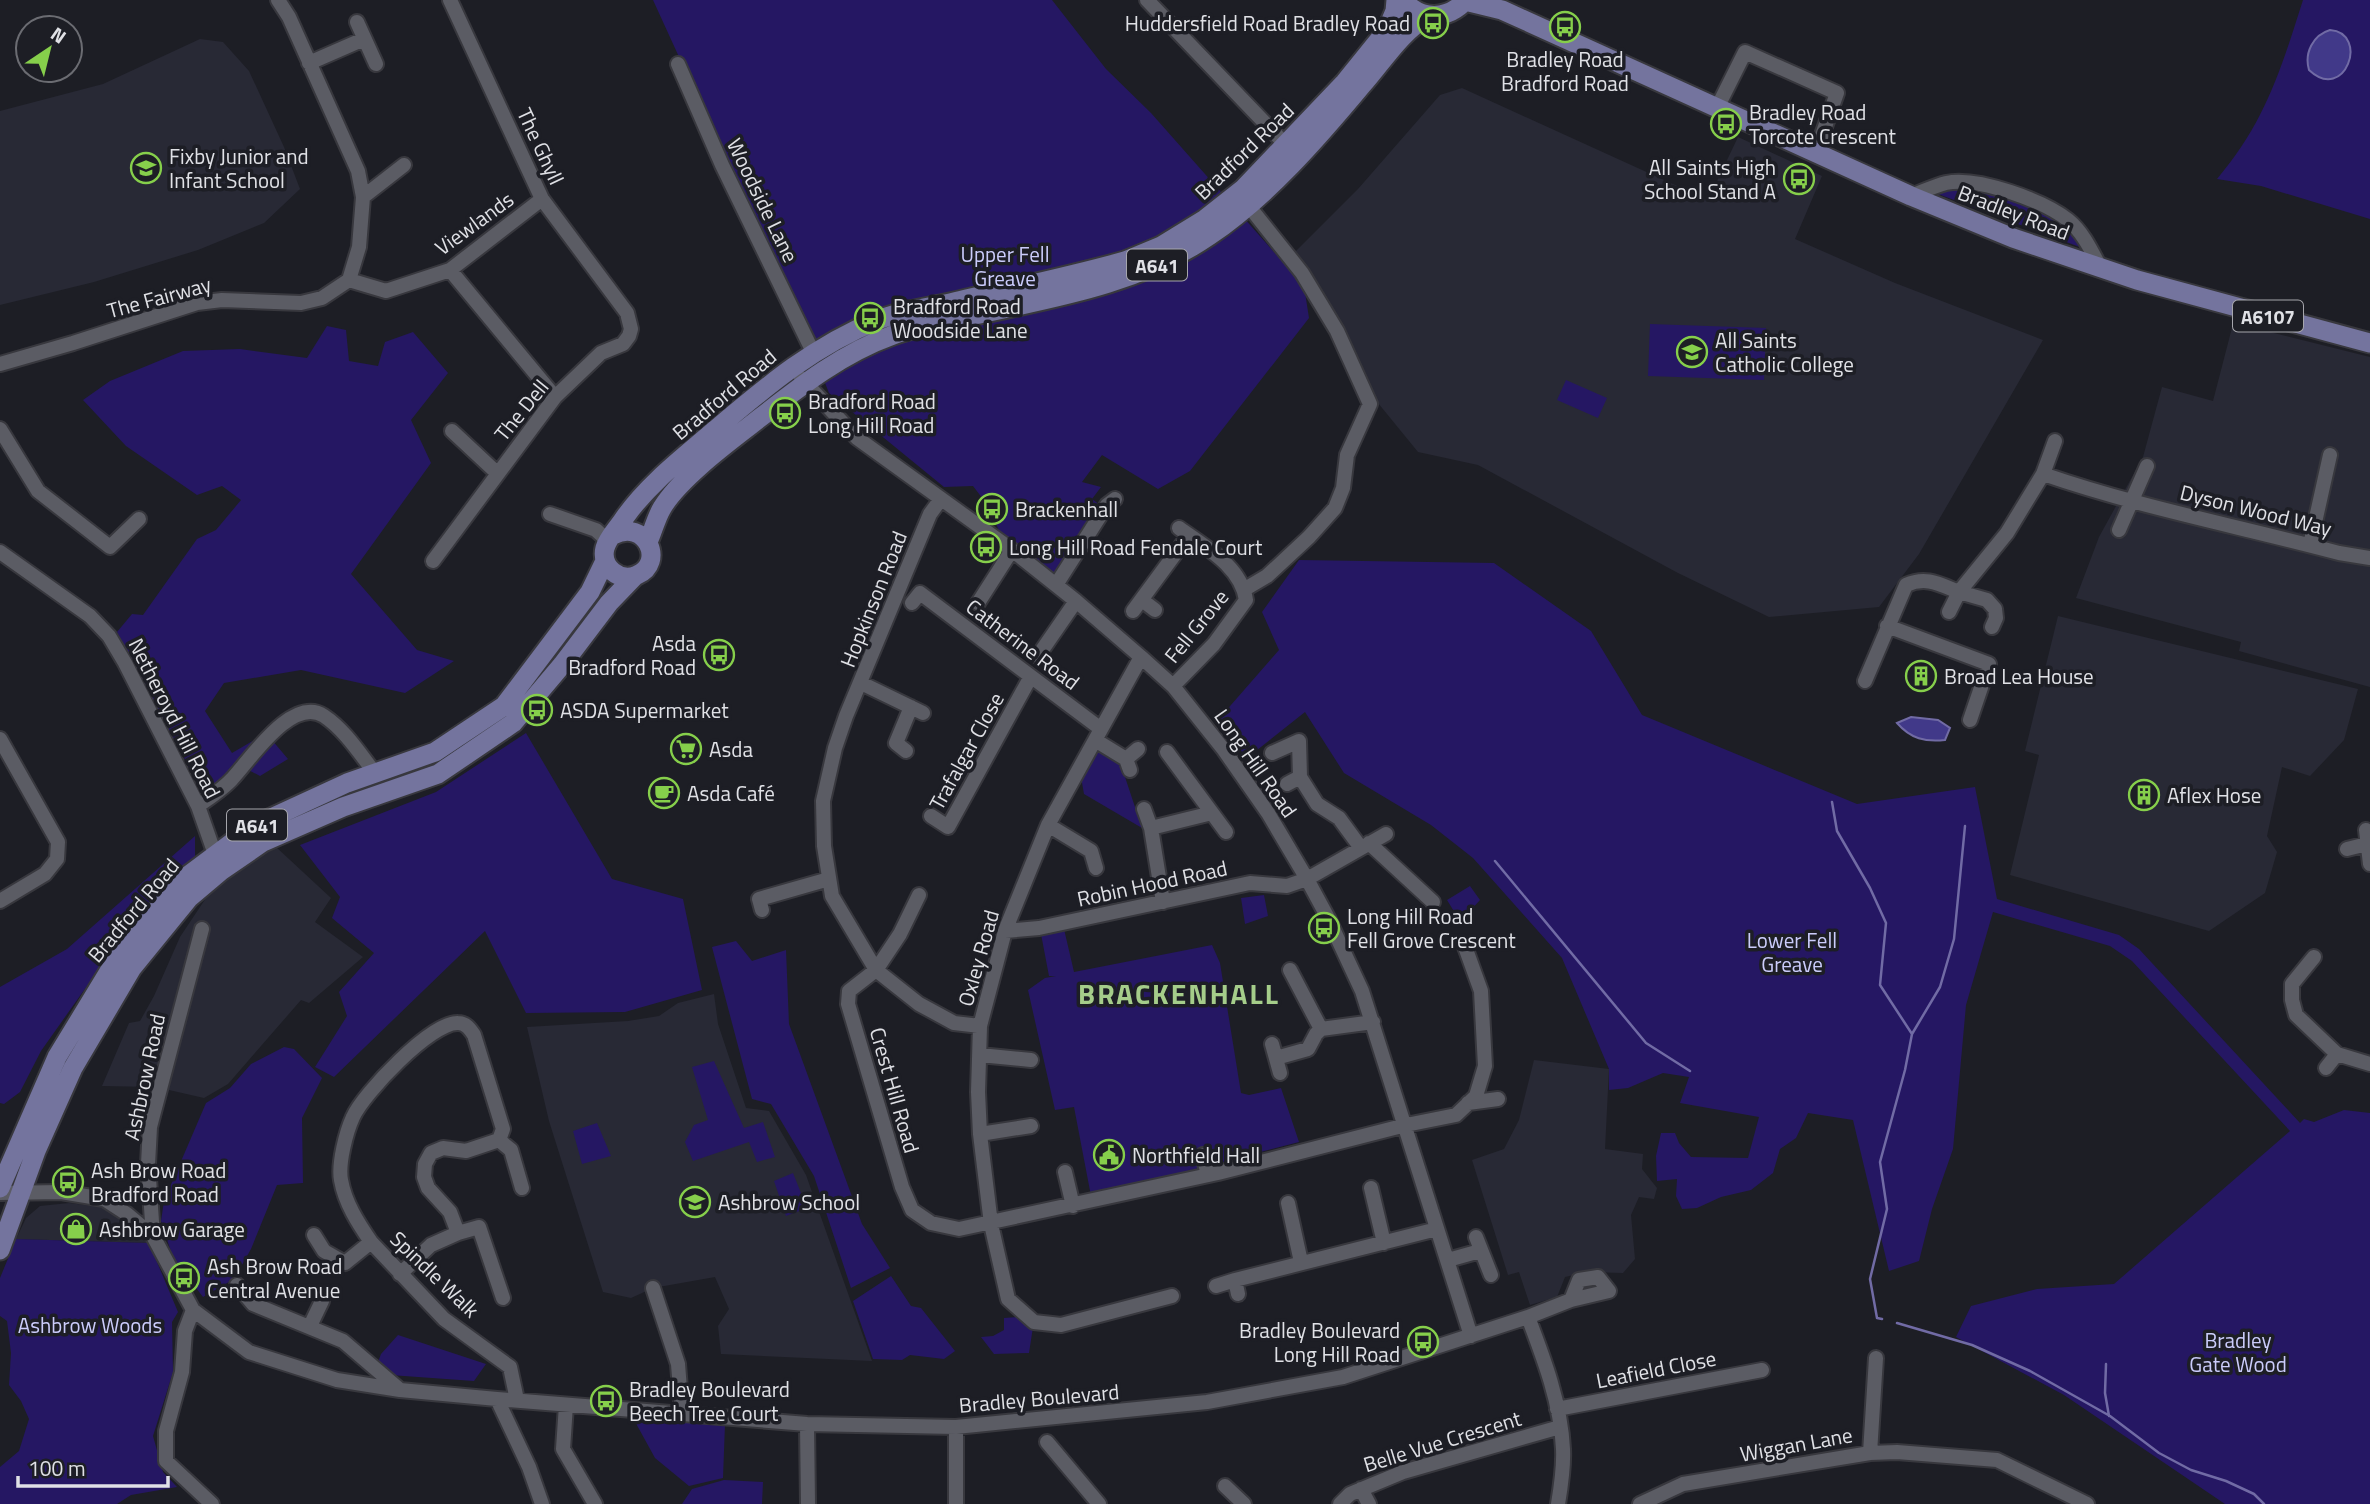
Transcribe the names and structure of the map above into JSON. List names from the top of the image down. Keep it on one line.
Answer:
{"streets":{"main road":["Bradford Road","Bradley Road","A641","A6107"],"street":["The Ghyll","Woodside Lane","Viewlands","The Fairway","The Dell","Dyson Wood Way","Hopkinson Road","Fell Grove","Catherine Road","Netheroyd Hill Road","Trafalgar Close","Long Hill Road","Robin Hood Road","Oxley Road","Ashbrow Road","Crest Hill Road","Spindle Walk","Leafield Close","Bradley Boulevard","Belle Vue Crescent","Wiggan Lane"]},"crossings":[["The Ghyll","Viewlands"],["The Ghyll","The Dell"],["Bradford Road","Woodside Lane"],["Bradford Road","A641"],["Bradford Road","Fell Grove"],["Bradford Road","Netheroyd Hill Road"],["Bradford Road","Long Hill Road"],["Bradford Road","Ashbrow Road"],["Bradley Road","A641"],["Viewlands","The Fairway"],["A641","Ashbrow Road"],["Hopkinson Road","Catherine Road"],["Hopkinson Road","Long Hill Road"],["Hopkinson Road","Oxley Road"],["Hopkinson Road","Crest Hill Road"],["Fell Grove","Long Hill Road"],["Catherine Road","Trafalgar Close"],["Catherine Road","Oxley Road"],["Long Hill Road","Robin Hood Road"],["Long Hill Road","Oxley Road"],["Long Hill Road","Crest Hill Road"],["Long Hill Road","Bradley Boulevard"],["Robin Hood Road","Oxley Road"],["Oxley Road","Crest Hill Road"],["Ashbrow Road","Bradley Boulevard"],["Spindle Walk","Bradley Boulevard"]],"districts":["BRACKENHALL"],"parks":["Upper Fell Greave","Lower Fell Greave","Ashbrow Woods","Bradley Gate Wood"],"places":{"bus stop":["Huddersfield Road Bradley Road","Bradley Road Bradford Road","Bradley Road Torcote Crescent","All Saints High School Stand A","Bradford Road Woodside Lane","Bradford Road Long Hill Road","Brackenhall","Long Hill Road Fendale Court","Asda Bradford Road","ASDA Supermarket","Long Hill Road Fell Grove Crescent","Ash Brow Road Bradford Road","Ash Brow Road Central Avenue","Bradley Boulevard Long Hill Road","Bradley Boulevard Beech Tree Court"],"school or university":["Fixby Junior and Infant School","All Saints Catholic College","Ashbrow School"],"building":["Broad Lea House","Aflex Hose"],"supermarket":["Asda"],"cafe":["Asda Café"],"public building":["Northfield Hall"],"shop":["Ashbrow Garage"]},"scale_bar":"100 m","north":"top right"}
